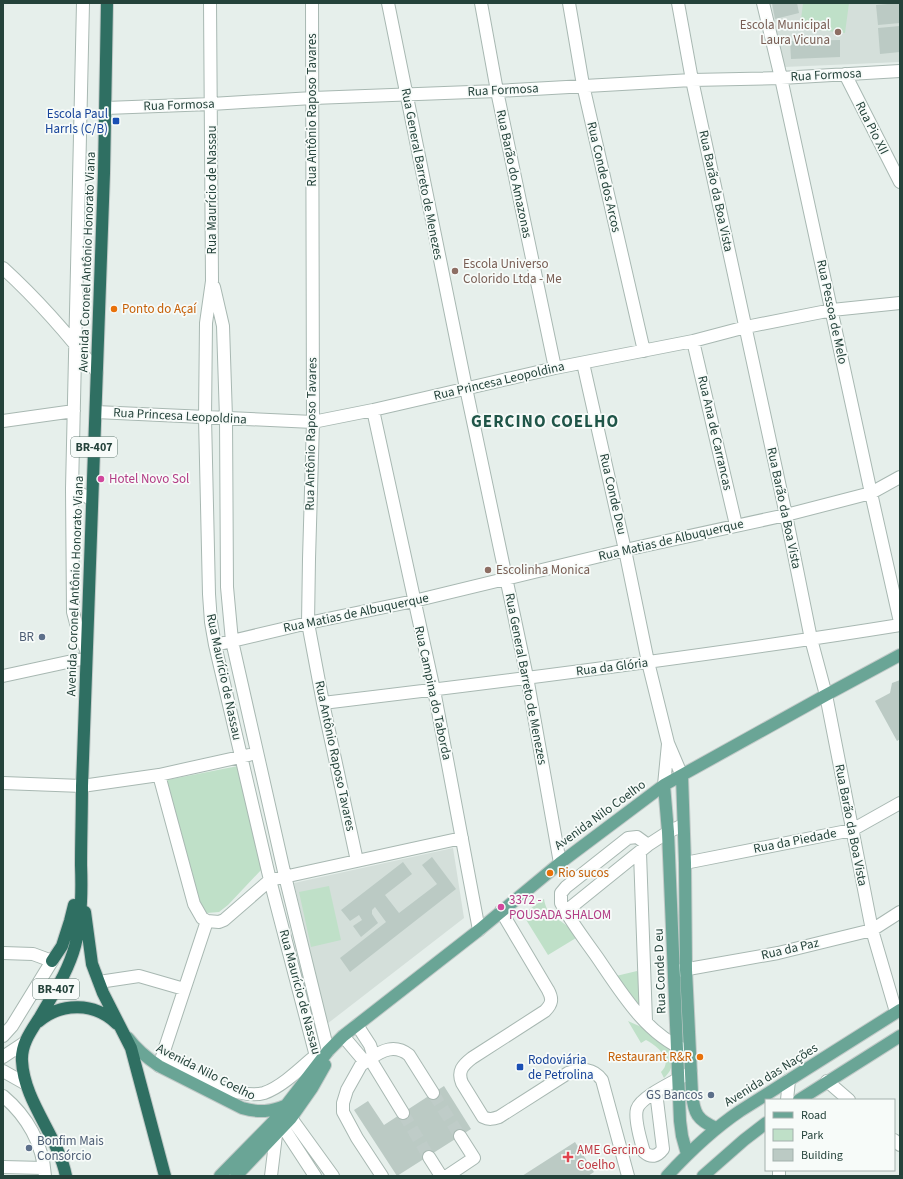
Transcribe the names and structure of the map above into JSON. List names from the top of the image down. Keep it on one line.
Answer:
{"streets":{"highway":["Avenida Coronel Antônio Honorato Viana","BR-407"],"main road":["Avenida Nilo Coelho","Rua Conde D eu","Avenida das Nações"],"street":["Rua Formosa","Rua Antônio Raposo Tavares","Rua Pio XII","Rua General Barreto de Menezes","Rua Barão do Amazonas","Rua Conde dos Arcos","Rua Maurício de Nassau","Rua Barão da Boa Vista","Rua Pessoa de Melo","Rua Princesa Leopoldina","Rua Ana de Carrancas","Rua Conde Deu","Rua Matias de Albuquerque","Rua da Glória","Rua Campina do Taborda","Rua da Piedade","Rua da Paz"]},"crossings":[["Rua Formosa","Rua Antônio Raposo Tavares"],["Rua Formosa","Rua Pio XII"],["Rua Formosa","Rua General Barreto de Menezes"],["Rua Formosa","Rua Barão do Amazonas"],["Rua Formosa","Rua Conde dos Arcos"],["Rua Formosa","Rua Maurício de Nassau"],["Rua Formosa","Rua Barão da Boa Vista"],["Rua Formosa","Avenida Coronel Antônio Honorato Viana"],["Rua Formosa","Rua Pessoa de Melo"],["Rua Antônio Raposo Tavares","Rua Princesa Leopoldina"],["Rua Antônio Raposo Tavares","Rua Matias de Albuquerque"],["Rua Antônio Raposo Tavares","Rua da Glória"],["Rua General Barreto de Menezes","Rua Princesa Leopoldina"],["Rua General Barreto de Menezes","Rua Matias de Albuquerque"],["Rua General Barreto de Menezes","Rua da Glória"],["Rua General Barreto de Menezes","Avenida Nilo Coelho"],["Rua Barão do Amazonas","Rua Princesa Leopoldina"],["Rua Conde dos Arcos","Rua Princesa Leopoldina"],["Rua Maurício de Nassau","Rua Princesa Leopoldina"],["Rua Maurício de Nassau","Rua Matias de Albuquerque"],["Rua Maurício de Nassau","Avenida Nilo Coelho"],["Rua Barão da Boa Vista","Rua Princesa Leopoldina"],["Rua Barão da Boa Vista","Rua Matias de Albuquerque"],["Rua Barão da Boa Vista","Rua da Glória"],["Rua Barão da Boa Vista","Avenida Nilo Coelho"],["Rua Barão da Boa Vista","Rua da Piedade"],["Rua Barão da Boa Vista","Rua da Paz"],["Rua Barão da Boa Vista","Avenida das Nações"],["Avenida Coronel Antônio Honorato Viana","Rua Princesa Leopoldina"],["Avenida Coronel Antônio Honorato Viana","BR-407"],["Rua Pessoa de Melo","Rua Princesa Leopoldina"],["Rua Pessoa de Melo","Rua Matias de Albuquerque"],["Rua Pessoa de Melo","Rua da Glória"],["Rua Princesa Leopoldina","Rua Ana de Carrancas"],["Rua Princesa Leopoldina","Rua Conde Deu"],["Rua Princesa Leopoldina","Rua Campina do Taborda"],["Rua Ana de Carrancas","Rua Matias de Albuquerque"],["BR-407","Avenida Nilo Coelho"],["Rua Conde Deu","Rua Matias de Albuquerque"],["Rua Conde Deu","Rua da Glória"],["Rua Conde Deu","Avenida Nilo Coelho"],["Rua Conde Deu","Rua Conde D eu"],["Rua Matias de Albuquerque","Rua Campina do Taborda"],["Rua da Glória","Rua Campina do Taborda"],["Rua Campina do Taborda","Avenida Nilo Coelho"],["Avenida Nilo Coelho","Rua Conde D eu"],["Rua da Piedade","Rua Conde D eu"],["Rua da Paz","Rua Conde D eu"],["Rua Conde D eu","Avenida das Nações"]],"districts":["GERCINO COELHO"],"places":{"other":["Escola Municipal Laura Vicuna","Escola Universo Colorido Ltda - Me","Ponto do Açaí","Hotel Novo Sol","Escolinha Monica","BR","Rio sucos","3372 - POUSADA SHALOM","Restaurant R&R","GS Bancos","Bonfim Mais Consórcio"],"transit":["Escola Paul HarrIs (C/B)","Rodoviária de Petrolina"],"health":["AME Gercino Coelho"]},"legend":["Road","Park","Building"]}
